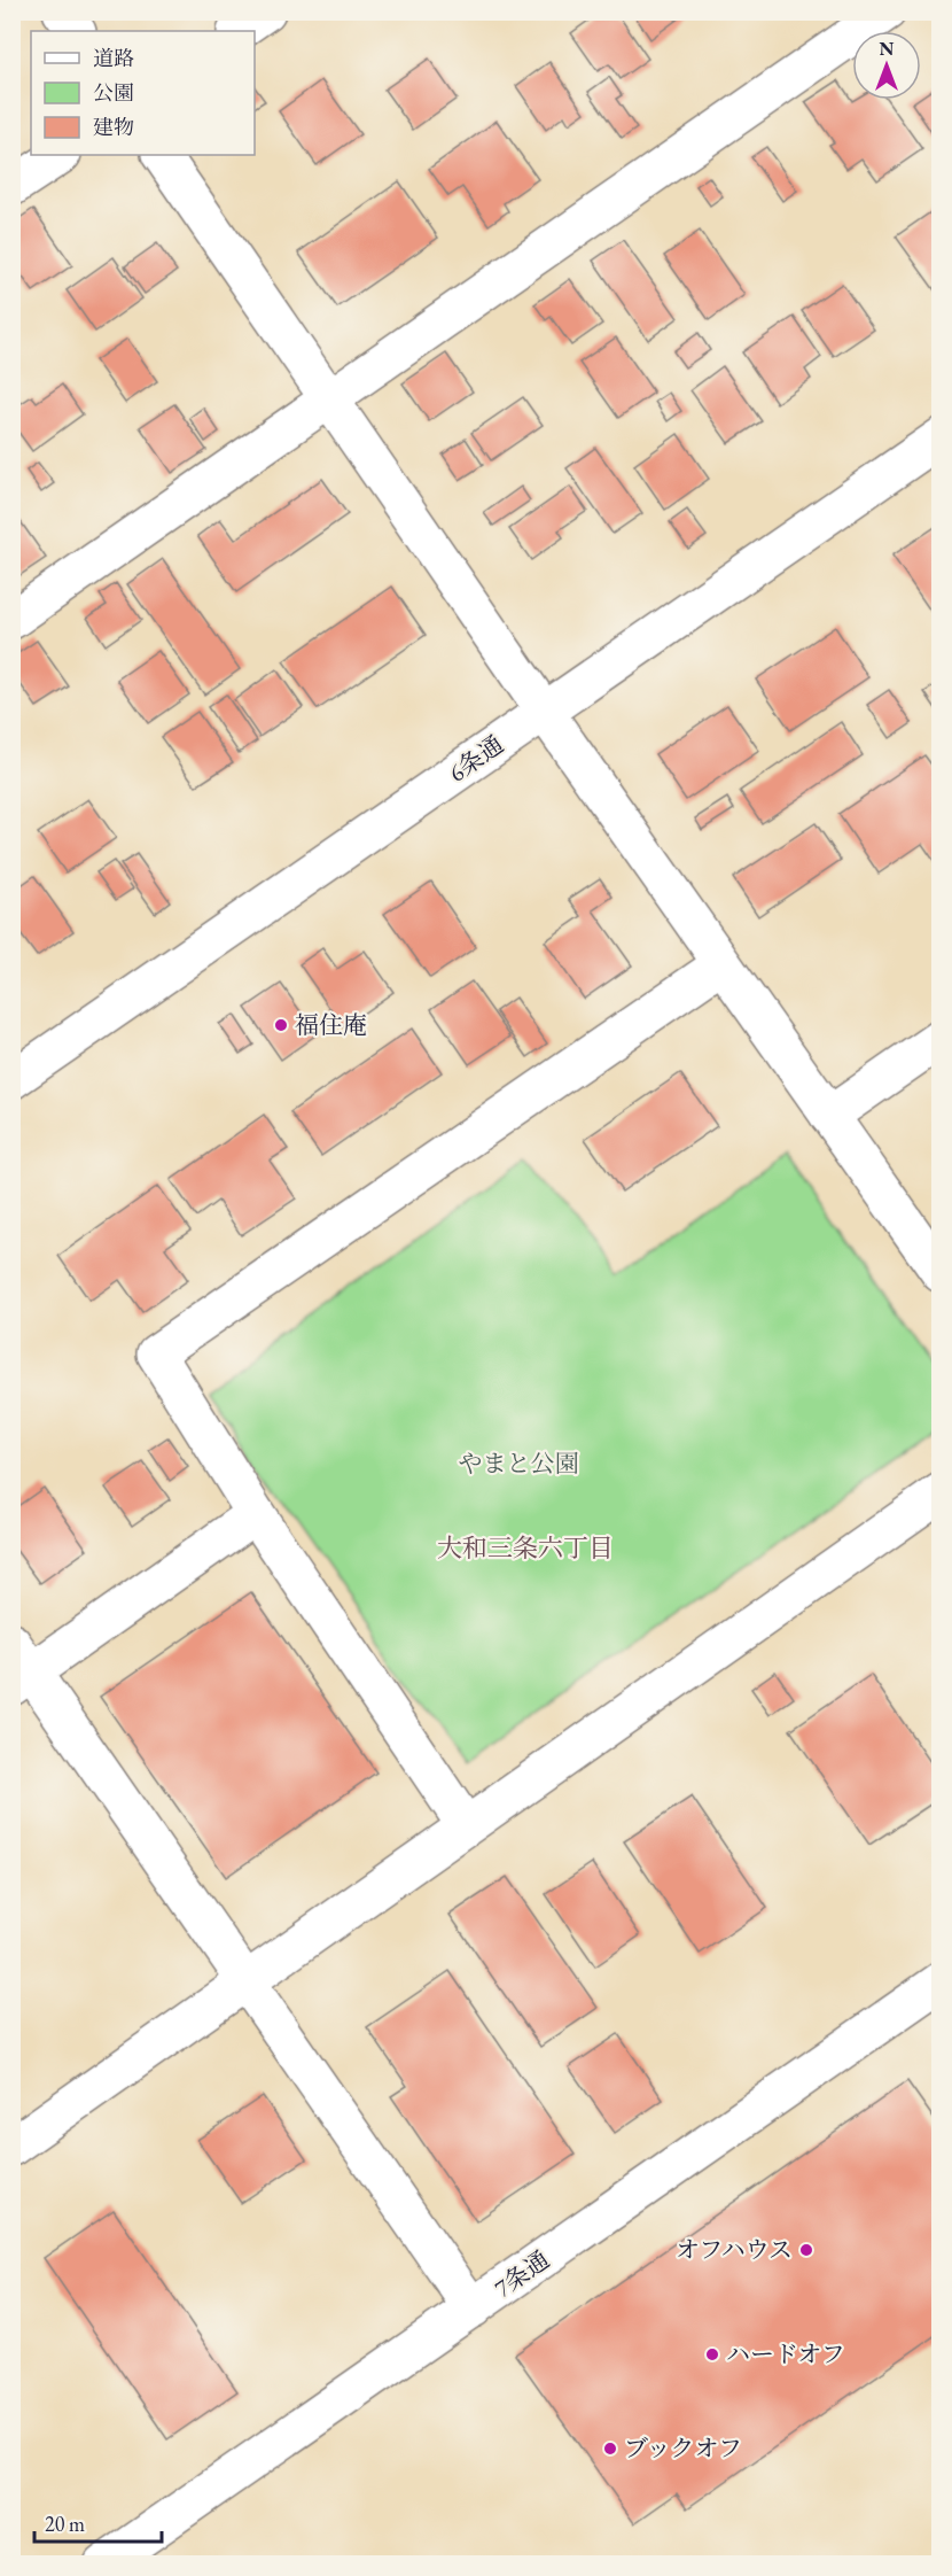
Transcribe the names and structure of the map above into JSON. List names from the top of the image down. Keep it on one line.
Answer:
{"streets":{"street":["6条通","7条通"]},"districts":["大和三条六丁目"],"parks":["やまと公園"],"places":["福住庵","オフハウス","ハードオフ","ブックオフ"],"legend":["道路","公園","建物"],"scale_bar":"20 m","north":"top"}
